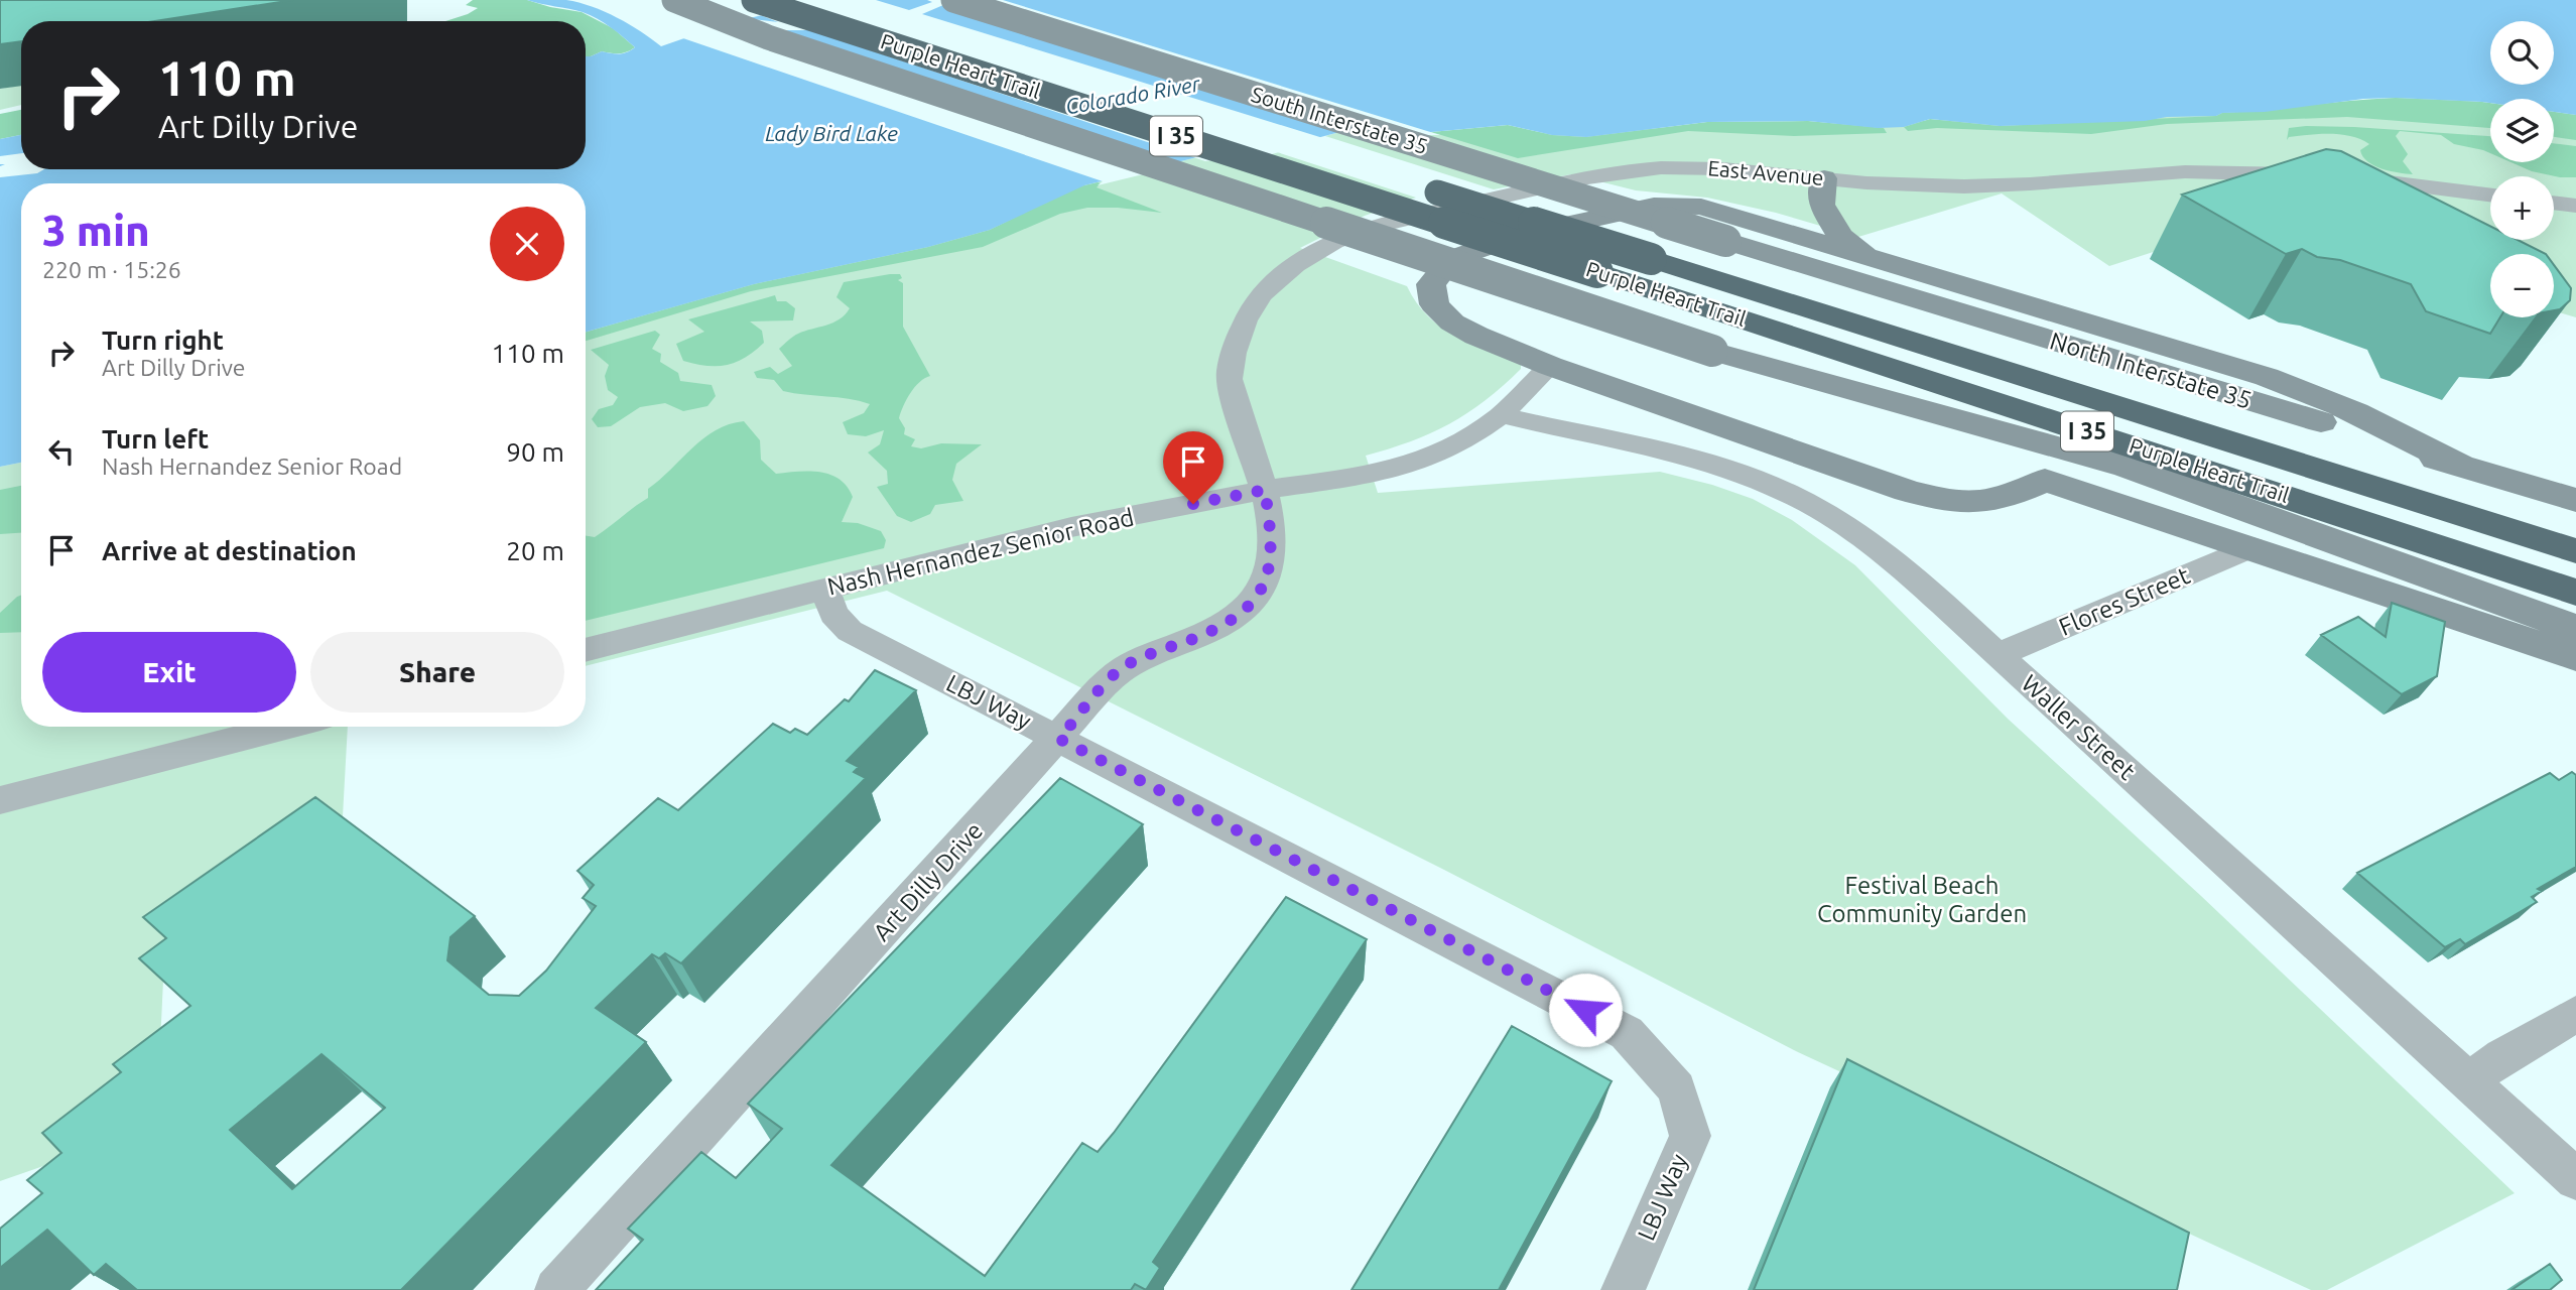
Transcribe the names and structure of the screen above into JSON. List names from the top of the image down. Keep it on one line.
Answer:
{"streets":{"highway":["Purple Heart Trail","I 35"],"main road":["South Interstate 35","North Interstate 35"],"street":["East Avenue","Nash Hernandez Senior Road","Flores Street","LBJ Way","Waller Street","Art Dilly Drive"]},"crossings":[["South Interstate 35","North Interstate 35"],["East Avenue","Nash Hernandez Senior Road"],["East Avenue","Art Dilly Drive"],["Nash Hernandez Senior Road","LBJ Way"],["Nash Hernandez Senior Road","Waller Street"],["Nash Hernandez Senior Road","Art Dilly Drive"],["Flores Street","Waller Street"],["LBJ Way","Art Dilly Drive"]],"water":["Colorado River","Lady Bird Lake"],"parks":["Festival Beach Community Garden"],"page":{"map_buttons":["+","−"],"turn":["110 m","Art Dilly Drive"],"heading":["3 min","220 m · 15:26"],"list":[{"name":"Turn right","note":"Art Dilly Drive","value":"110 m"},{"name":"Turn left","note":"Nash Hernandez Senior Road","value":"90 m"},{"name":"Arrive at destination","value":"20 m"}],"buttons":["Exit","Share"]}}
